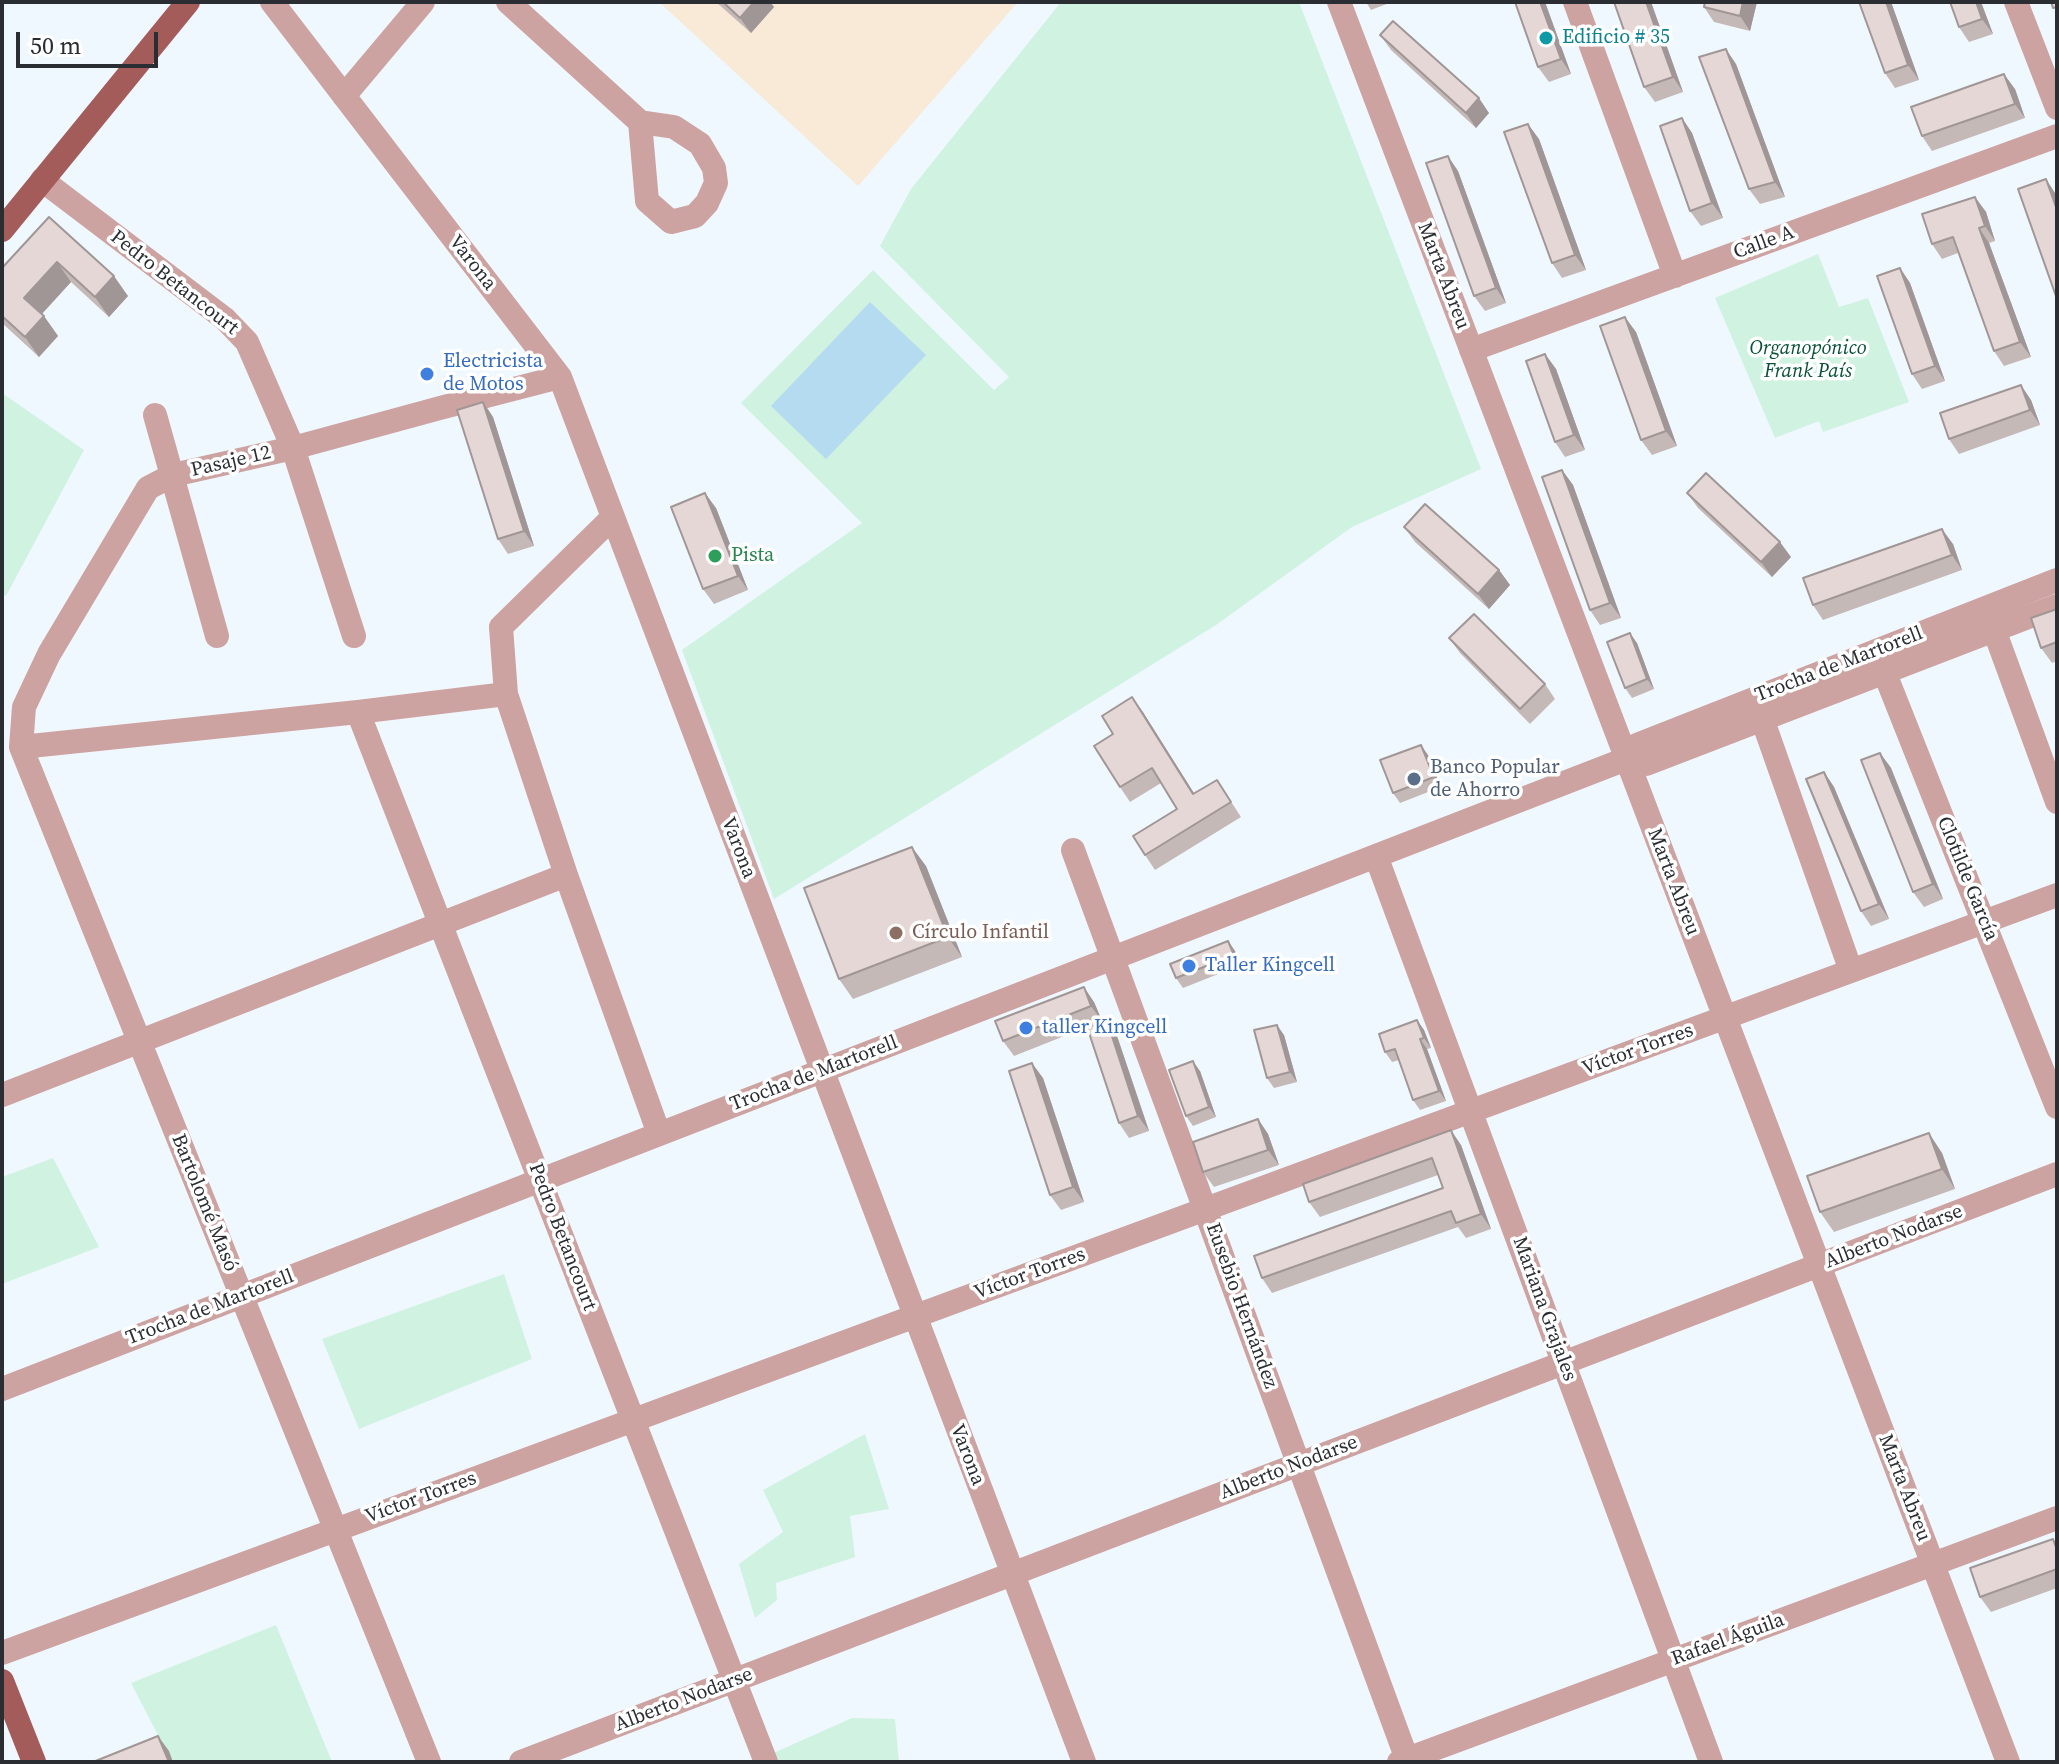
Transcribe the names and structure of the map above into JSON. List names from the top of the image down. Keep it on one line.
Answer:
{"streets":{"street":["Calle A","Varona","Marta Abreu","Pedro Betancourt","Pasaje 12","Trocha de Martorell","Clotilde García","Víctor Torres","Bartolomé Masó","Alberto Nodarse","Eusebio Hernández","Mariana Grajales","Rafael Águila"]},"crossings":[["Calle A","Marta Abreu"],["Varona","Pasaje 12"],["Varona","Trocha de Martorell"],["Varona","Víctor Torres"],["Varona","Alberto Nodarse"],["Marta Abreu","Trocha de Martorell"],["Marta Abreu","Víctor Torres"],["Marta Abreu","Alberto Nodarse"],["Marta Abreu","Rafael Águila"],["Pedro Betancourt","Pasaje 12"],["Pedro Betancourt","Trocha de Martorell"],["Pedro Betancourt","Víctor Torres"],["Pedro Betancourt","Alberto Nodarse"],["Pasaje 12","Bartolomé Masó"],["Trocha de Martorell","Clotilde García"],["Trocha de Martorell","Bartolomé Masó"],["Trocha de Martorell","Eusebio Hernández"],["Trocha de Martorell","Mariana Grajales"],["Clotilde García","Víctor Torres"],["Víctor Torres","Bartolomé Masó"],["Víctor Torres","Eusebio Hernández"],["Víctor Torres","Mariana Grajales"],["Alberto Nodarse","Eusebio Hernández"],["Alberto Nodarse","Mariana Grajales"],["Eusebio Hernández","Rafael Águila"],["Mariana Grajales","Rafael Águila"]],"parks":["Organopónico Frank País"],"places":["Edificio # 35","Electricista de Motos","Pista","Banco Popular de Ahorro","Círculo Infantil","Taller Kingcell","taller Kingcell"],"scale_bar":"50 m"}
